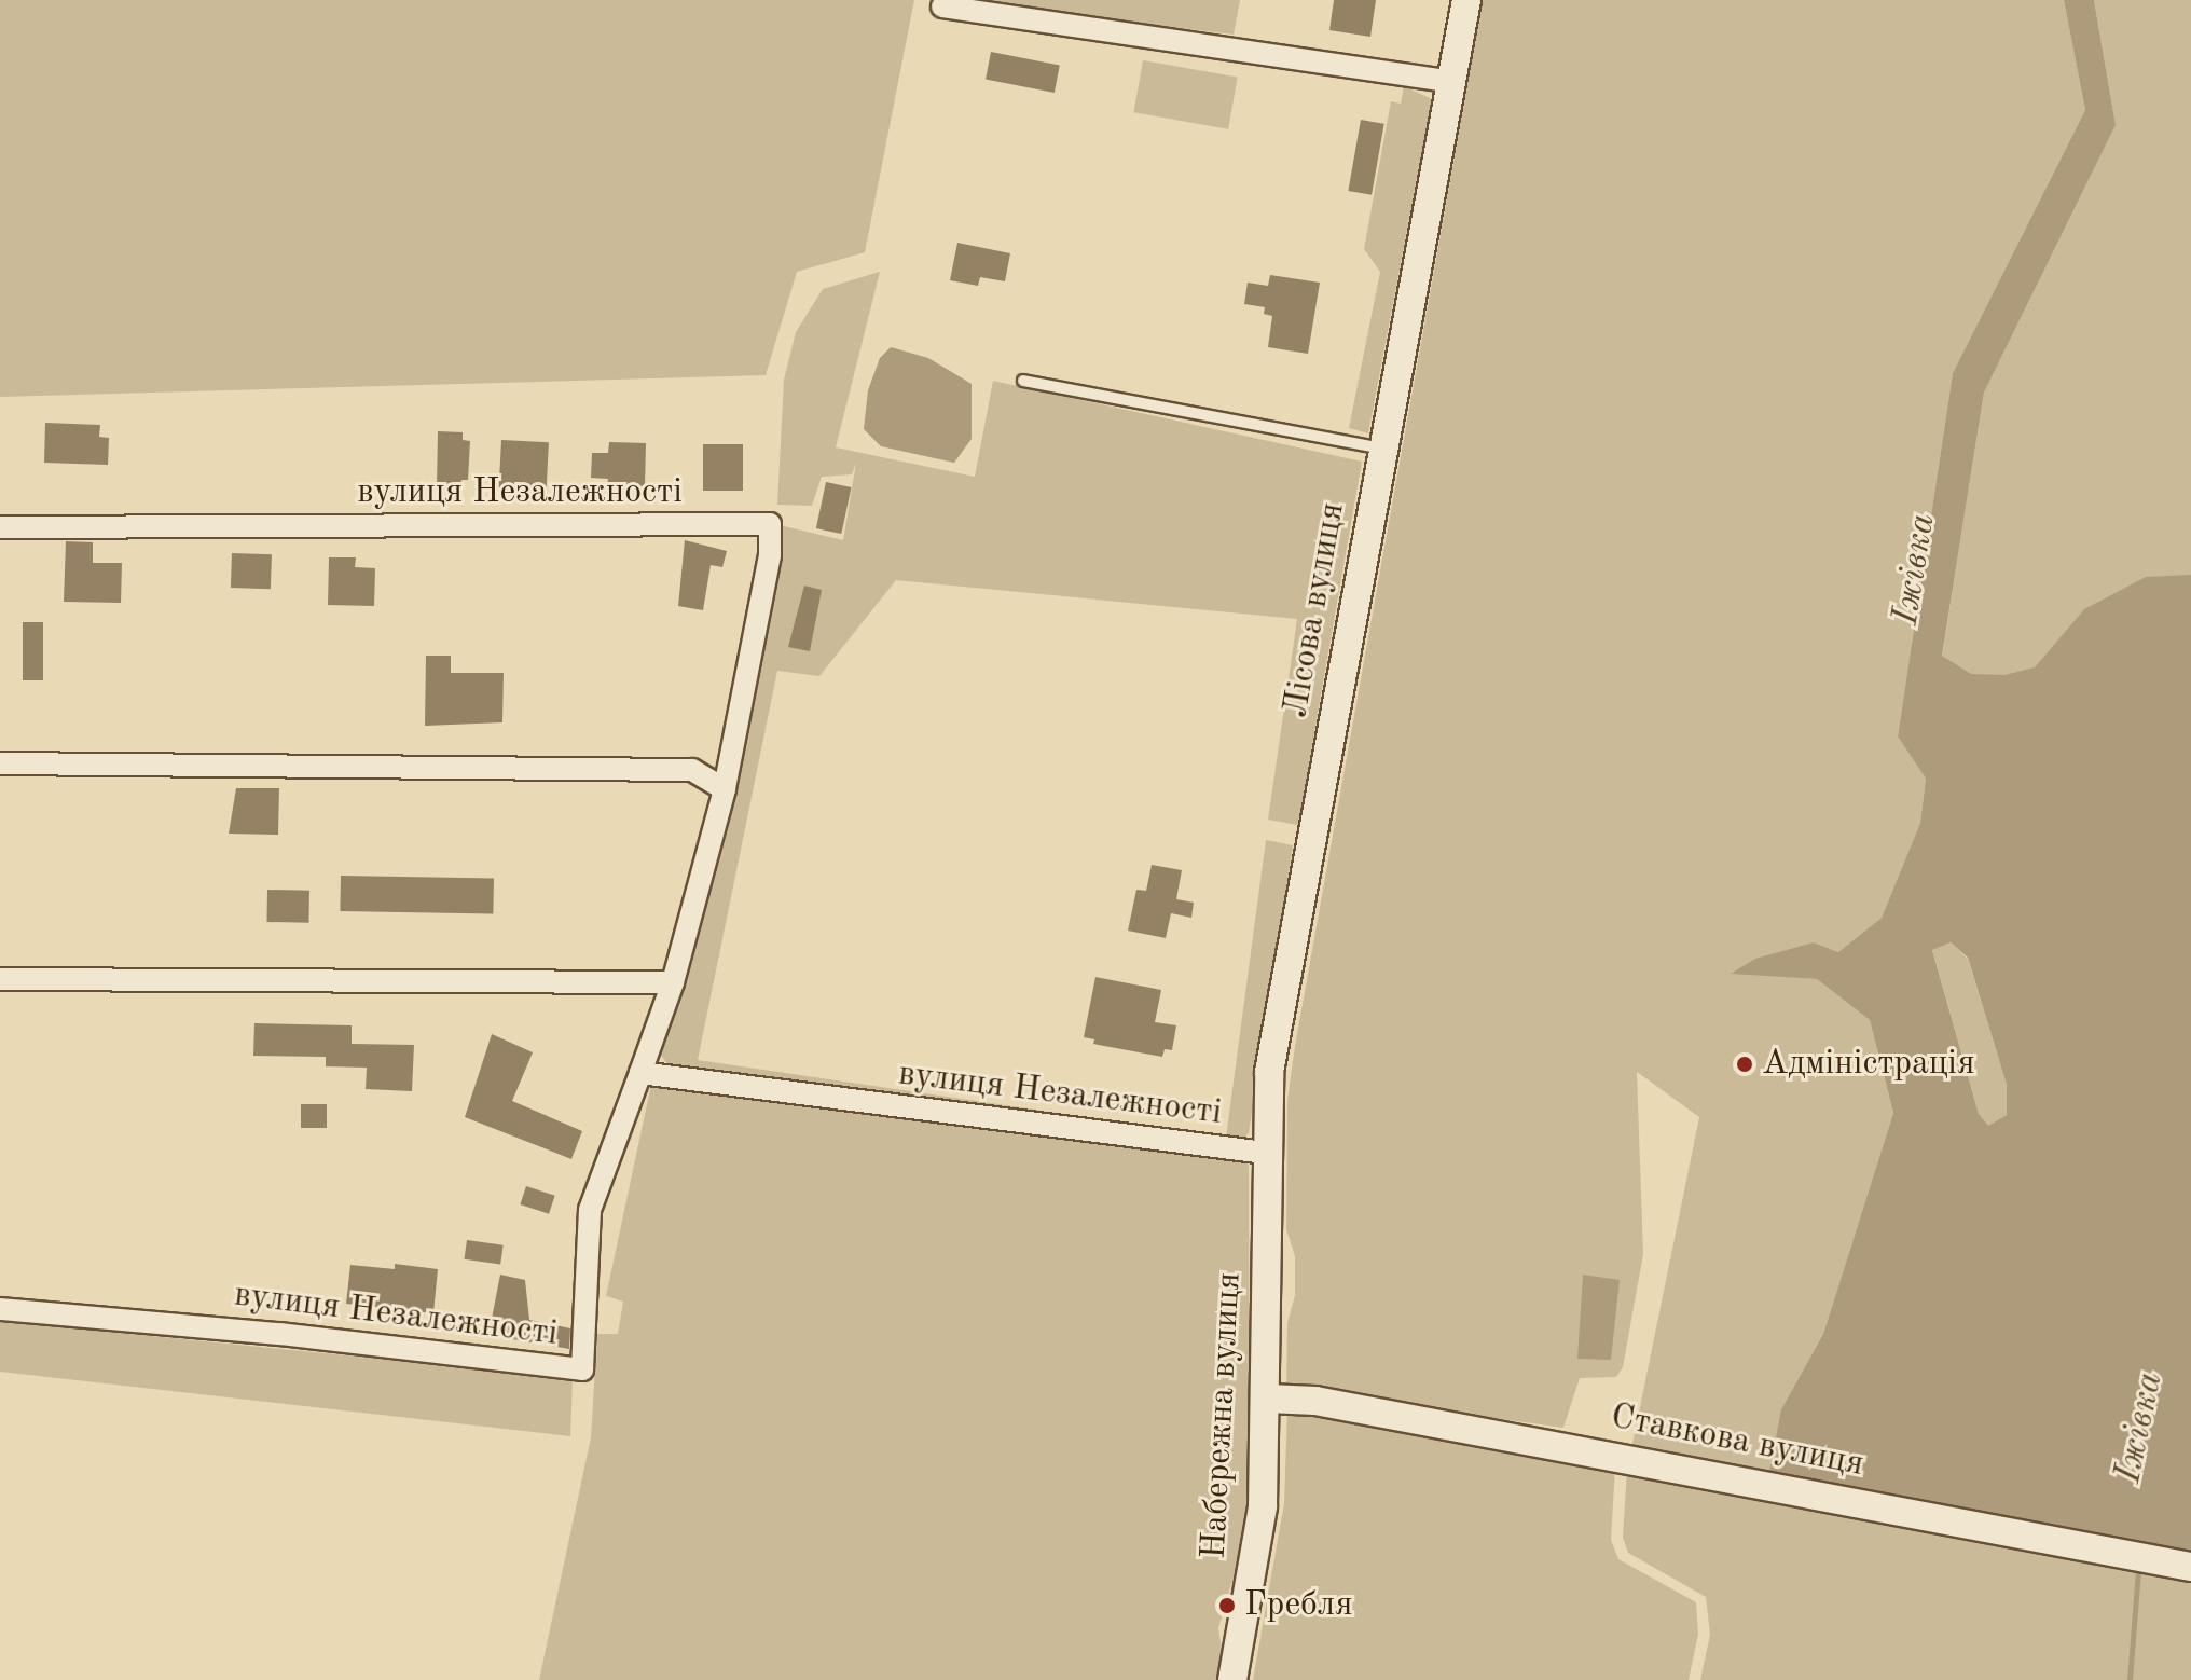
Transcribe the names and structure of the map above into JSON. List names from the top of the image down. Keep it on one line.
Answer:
{"streets":{"street":["вулиця Незалежності","Лісова вулиця","Набережна вулиця","Ставкова вулиця"]},"crossings":[["вулиця Незалежності","Лісова вулиця"],["вулиця Незалежності","Набережна вулиця"],["Лісова вулиця","Набережна вулиця"],["Набережна вулиця","Ставкова вулиця"]],"water":["Іжівка"],"places":["Адміністрація","Гребля"]}
